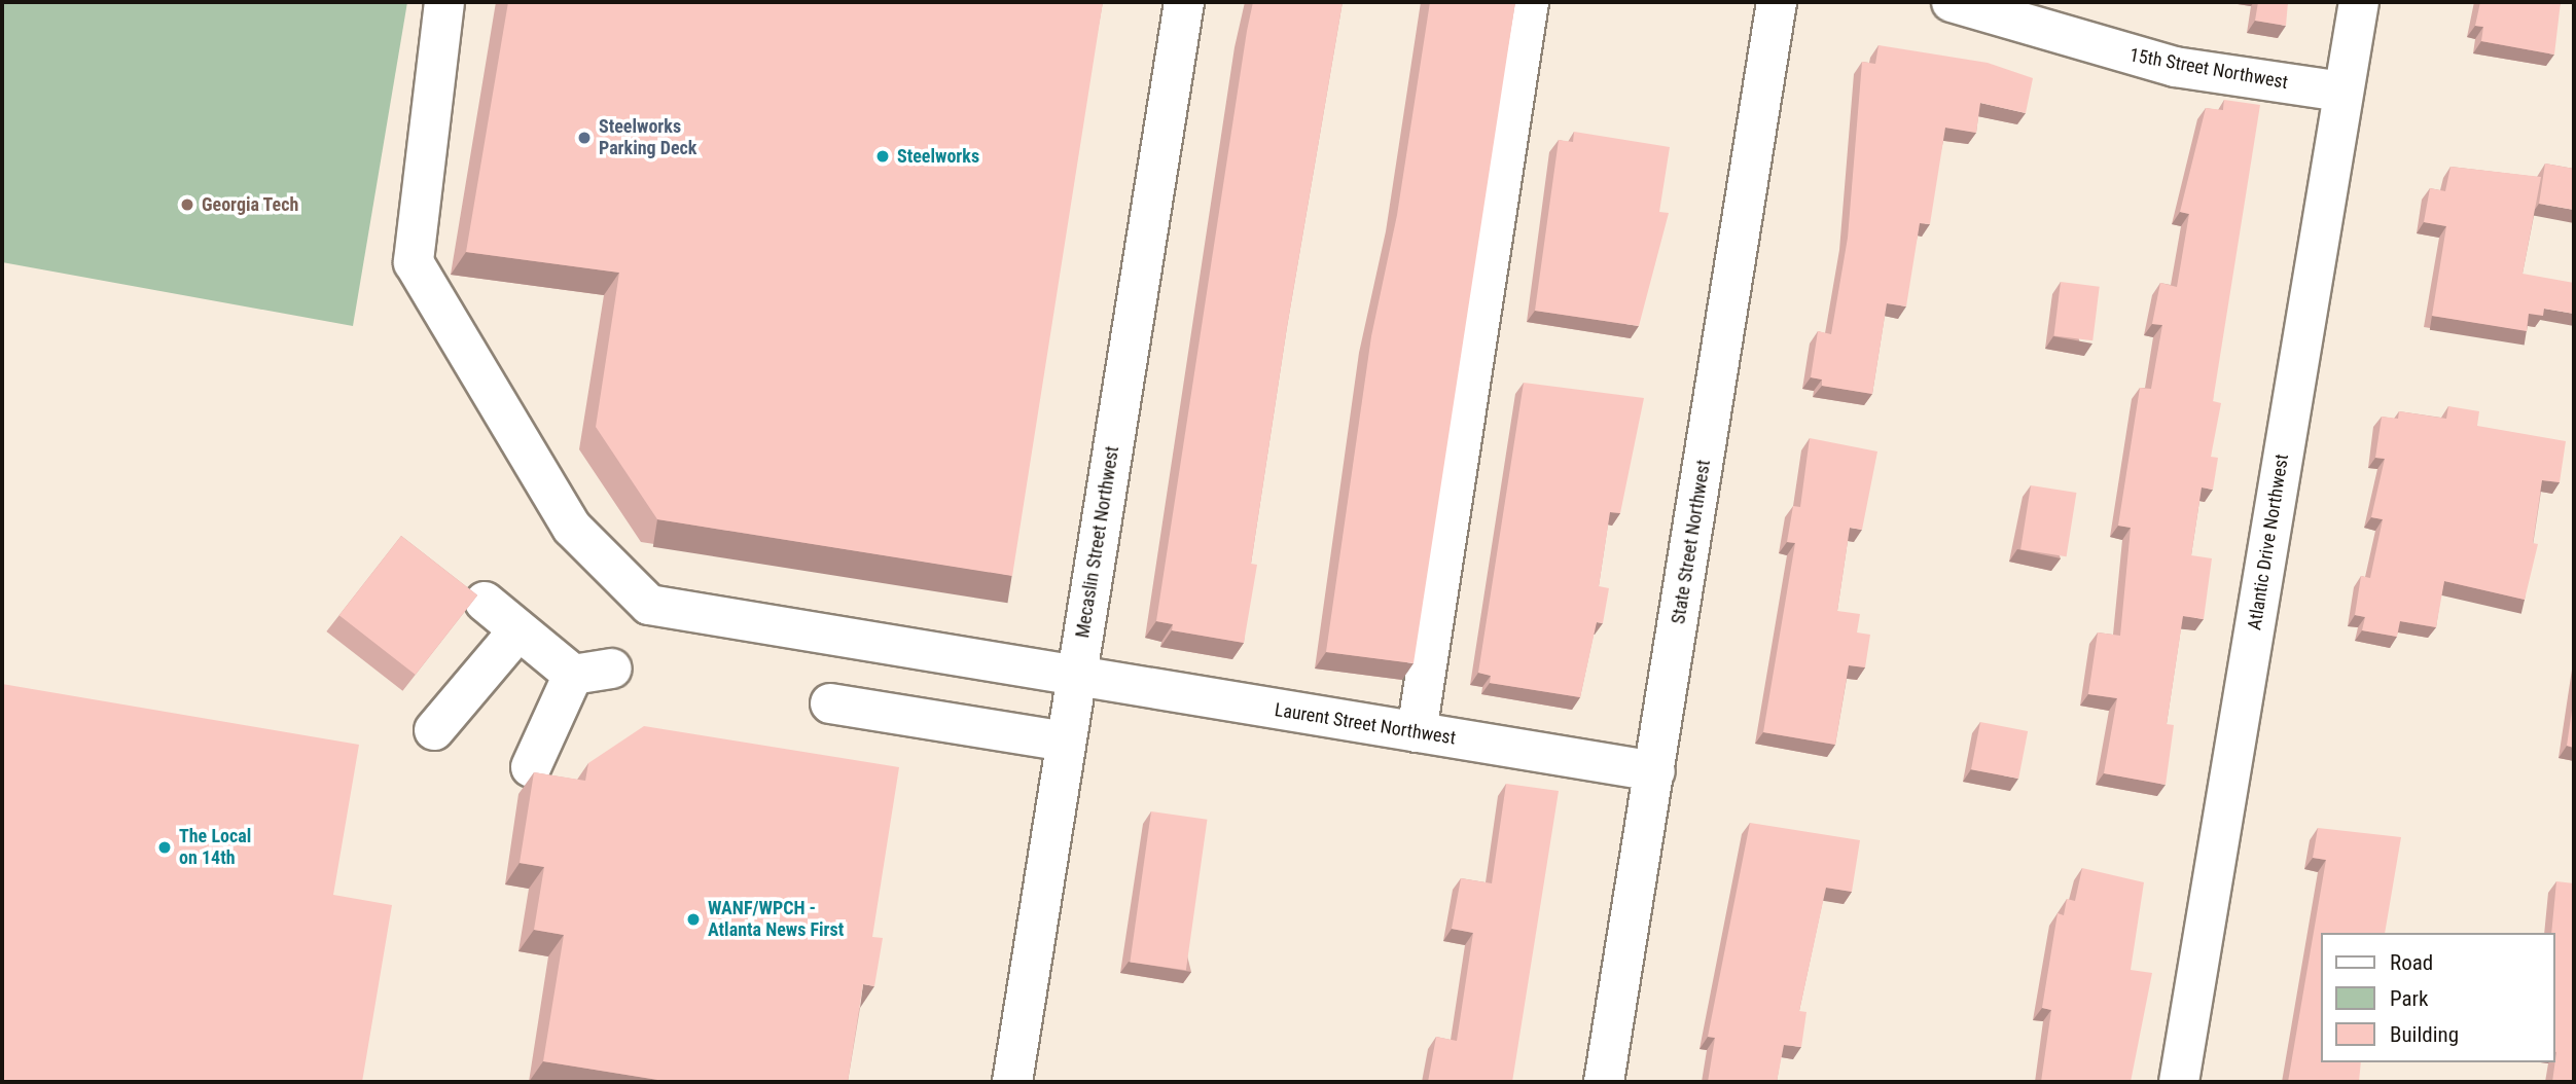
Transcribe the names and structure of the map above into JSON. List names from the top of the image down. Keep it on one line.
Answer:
{"streets":{"street":["15th Street Northwest","Mecaslin Street Northwest","State Street Northwest","Atlantic Drive Northwest","Laurent Street Northwest"]},"crossings":[["15th Street Northwest","Atlantic Drive Northwest"],["Mecaslin Street Northwest","Laurent Street Northwest"],["State Street Northwest","Laurent Street Northwest"]],"places":["Steelworks Parking Deck","Steelworks","Georgia Tech","The Local on 14th","WANF/WPCH - Atlanta News First"],"legend":["Road","Park","Building"]}
